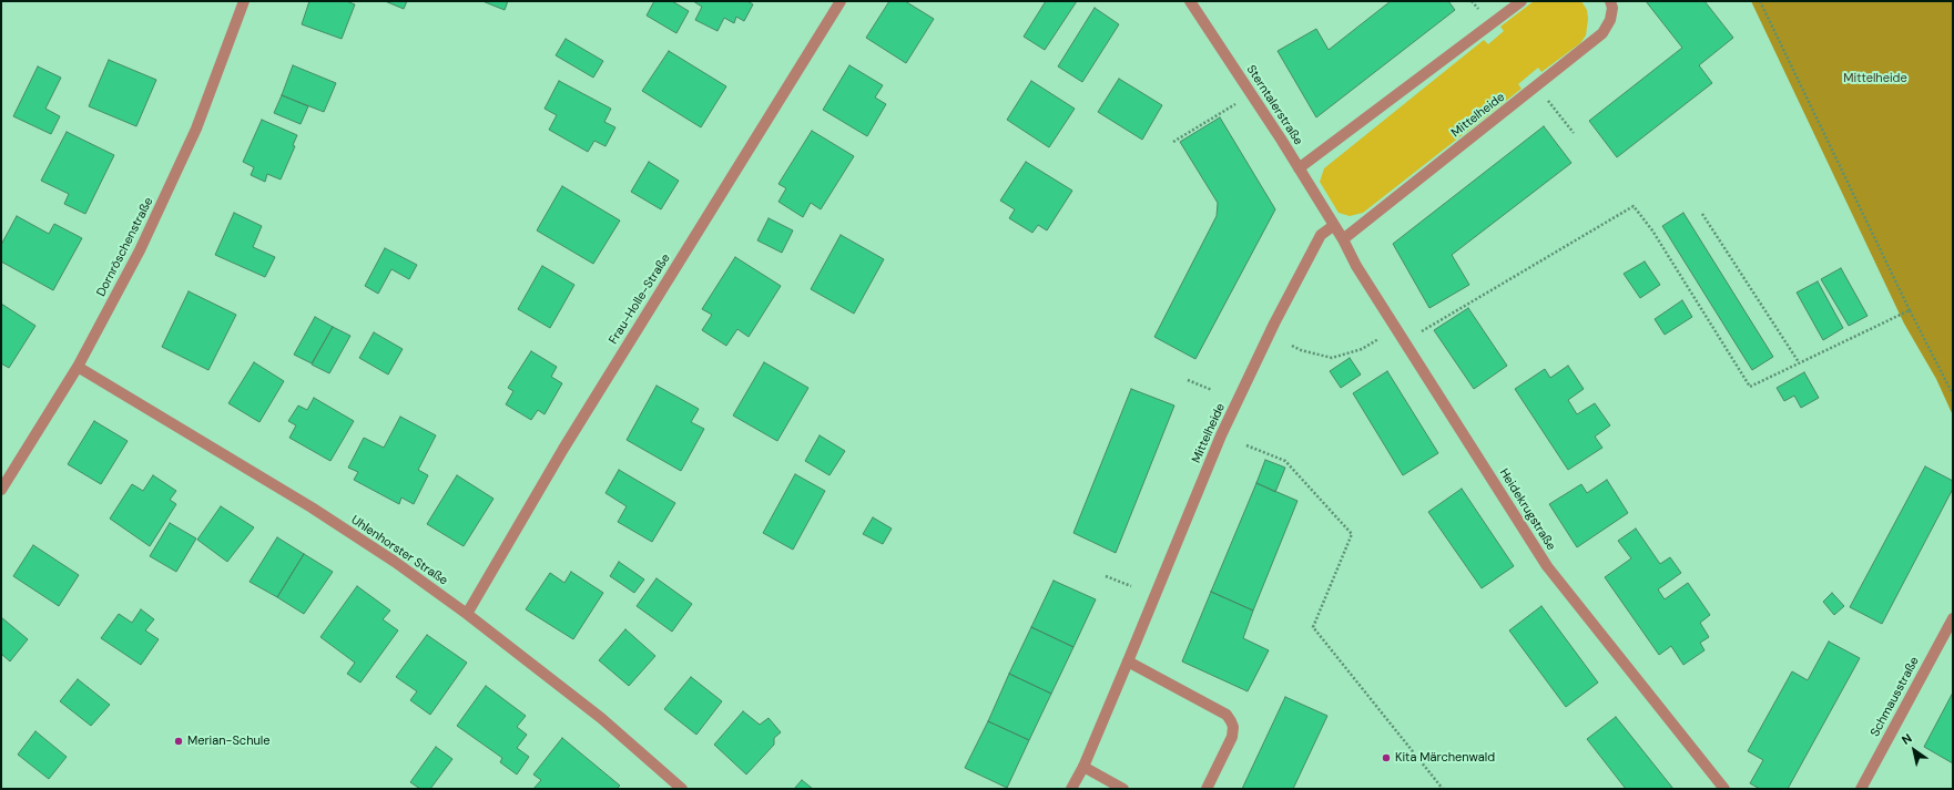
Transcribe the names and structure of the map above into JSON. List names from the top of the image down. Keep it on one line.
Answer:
{"streets":{"street":["Sterntalerstraße","Mittelheide","Dornröschenstraße","Frau-Holle-Straße","Heidekrugstraße","Uhlenhorster Straße","Schmausstraße"]},"crossings":[["Sterntalerstraße","Mittelheide"],["Sterntalerstraße","Heidekrugstraße"],["Mittelheide","Heidekrugstraße"],["Dornröschenstraße","Uhlenhorster Straße"],["Frau-Holle-Straße","Uhlenhorster Straße"]],"parks":["Mittelheide"],"places":["Merian-Schule","Kita Märchenwald"],"north":"top left"}
